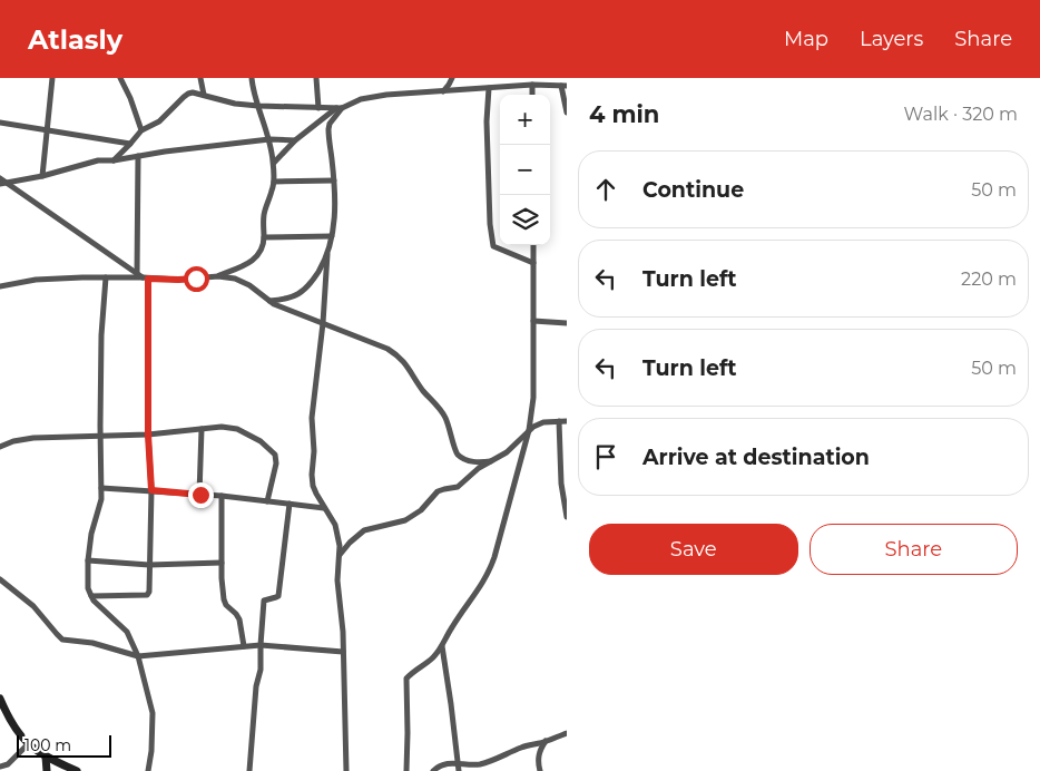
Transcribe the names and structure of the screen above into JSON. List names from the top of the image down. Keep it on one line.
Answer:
{"scale_bar":"100 m","page":{"header":"Atlasly","nav":["Map","Layers","Share"],"heading":["4 min","Walk · 320 m"],"map_buttons":["+","−"],"list":[["Continue","50 m"],["Turn left","220 m"],["Turn left","50 m"],"Arrive at destination"],"buttons":["Save","Share"],"scale":"100 m"}}
